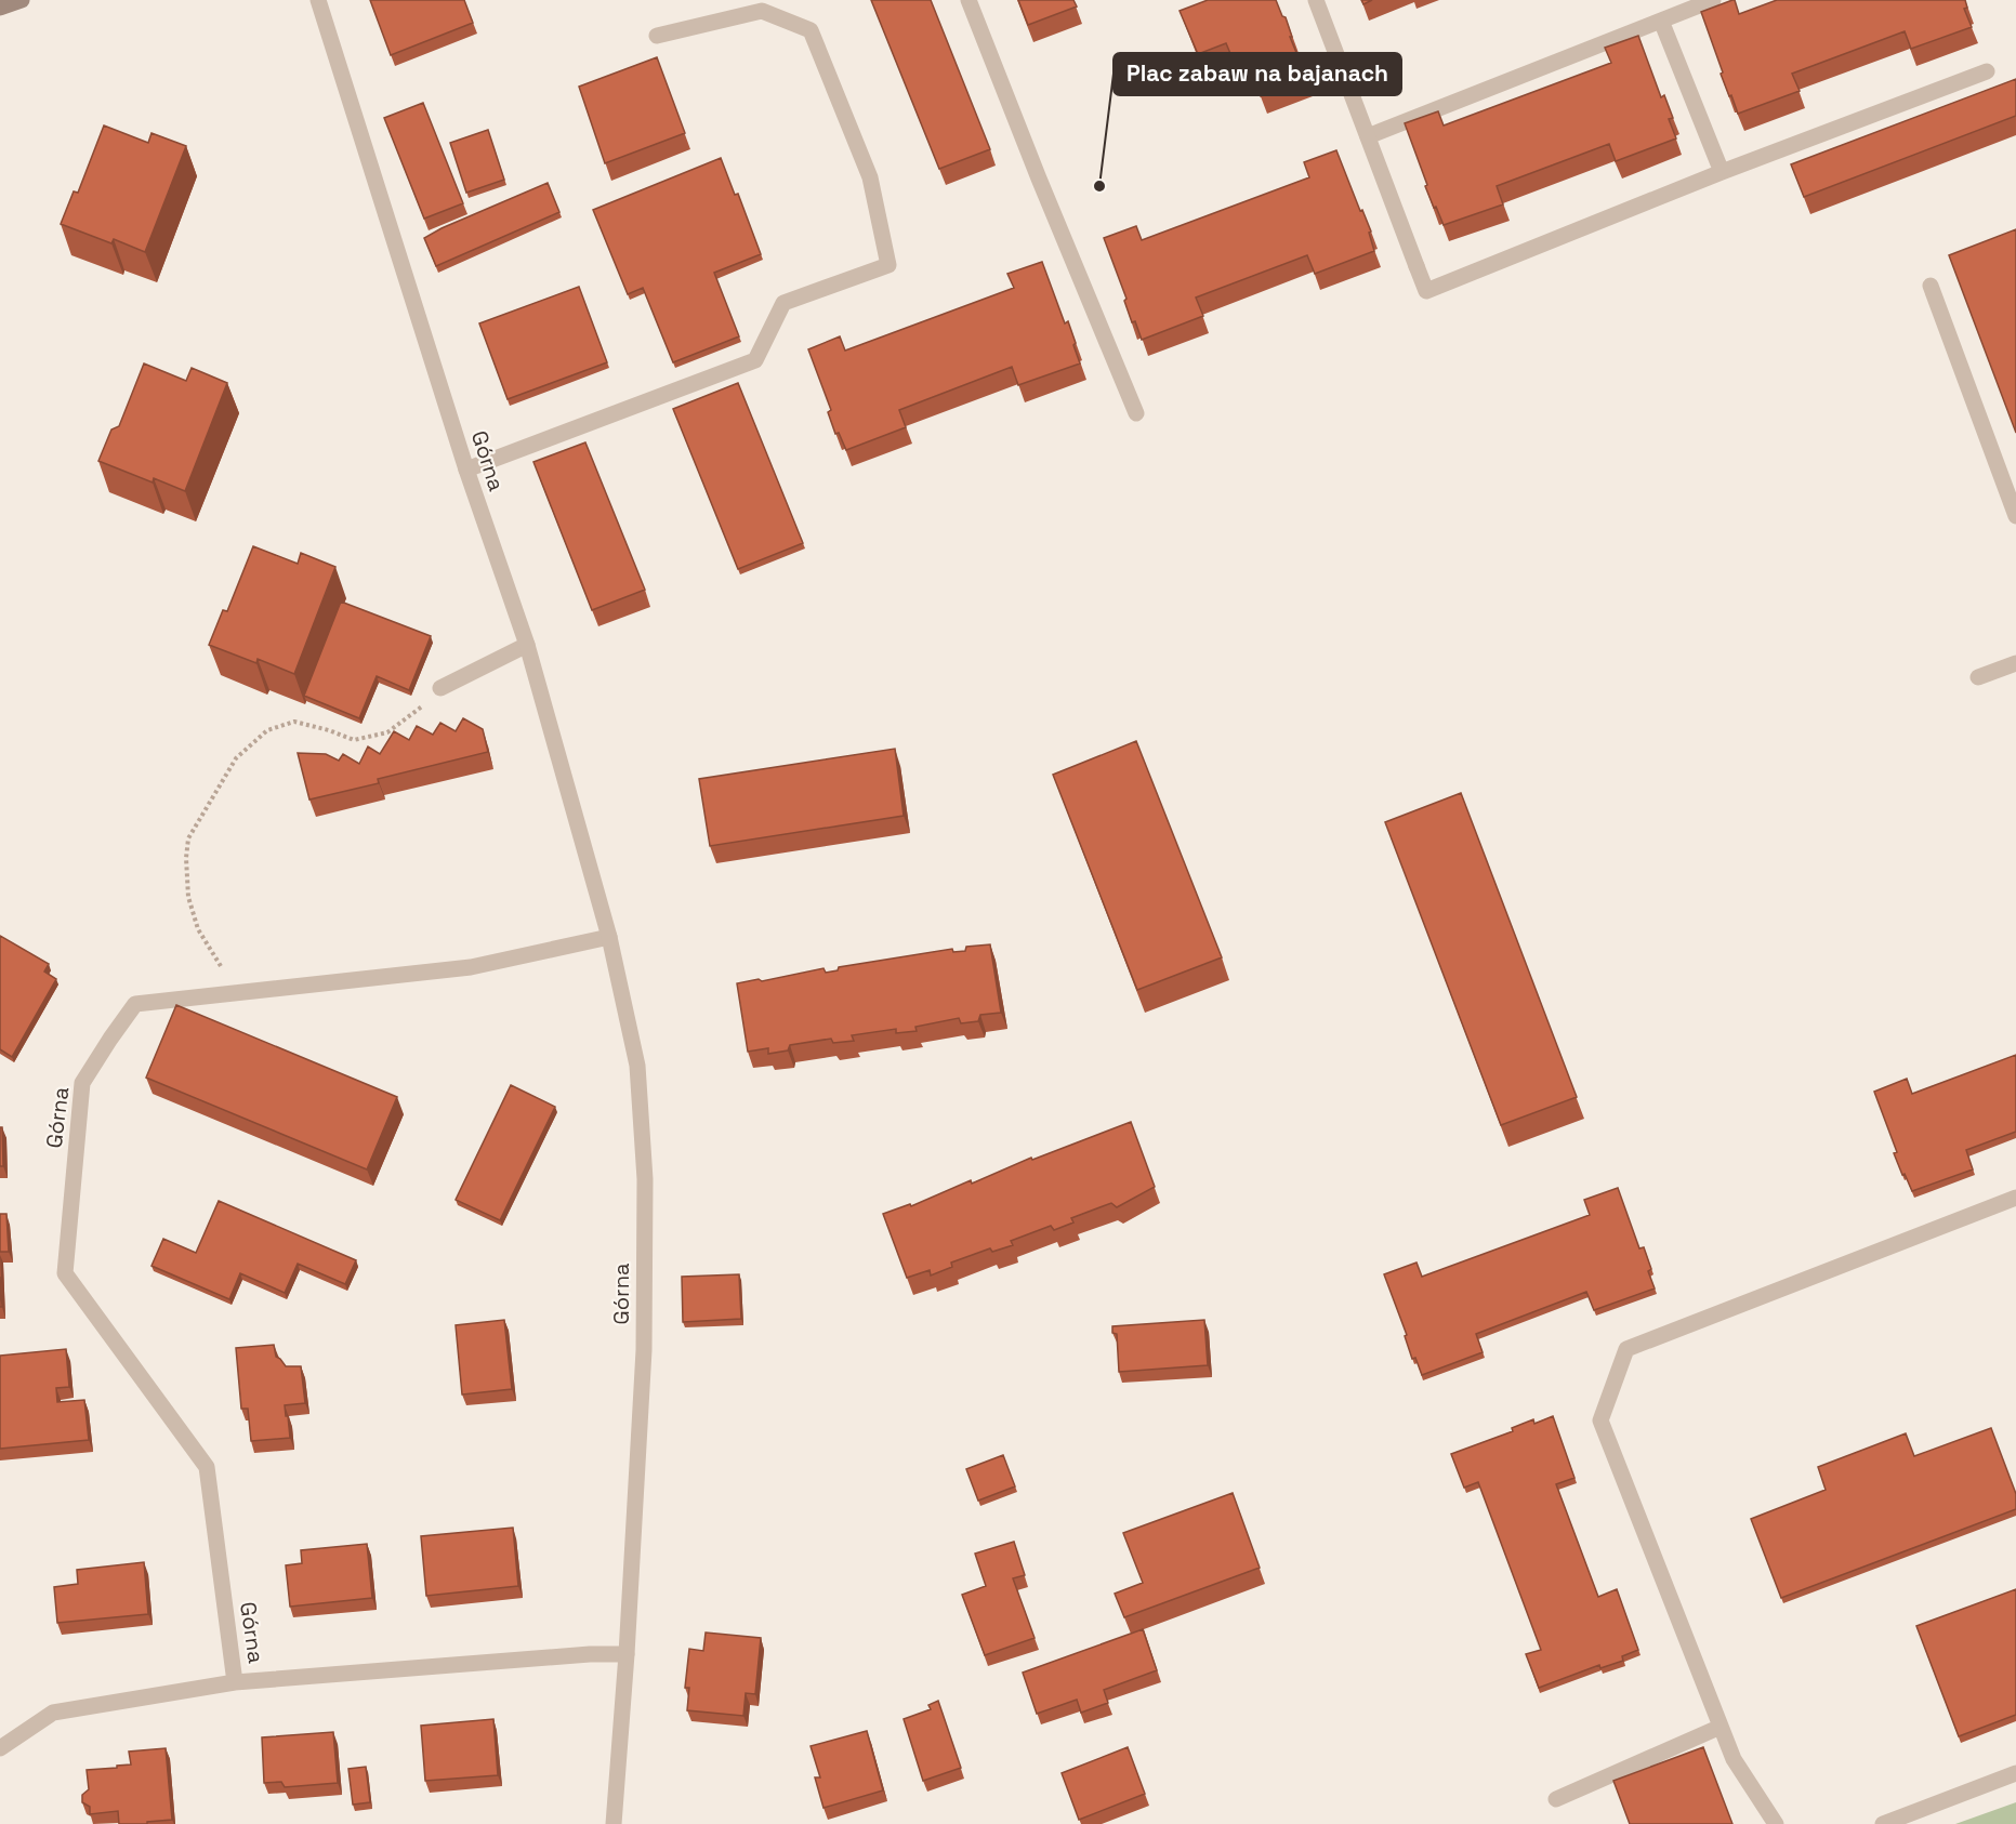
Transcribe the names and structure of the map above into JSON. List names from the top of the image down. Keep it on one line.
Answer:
{"streets":{"street":["Górna"]},"places":["Plac zabaw na bajanach"]}
